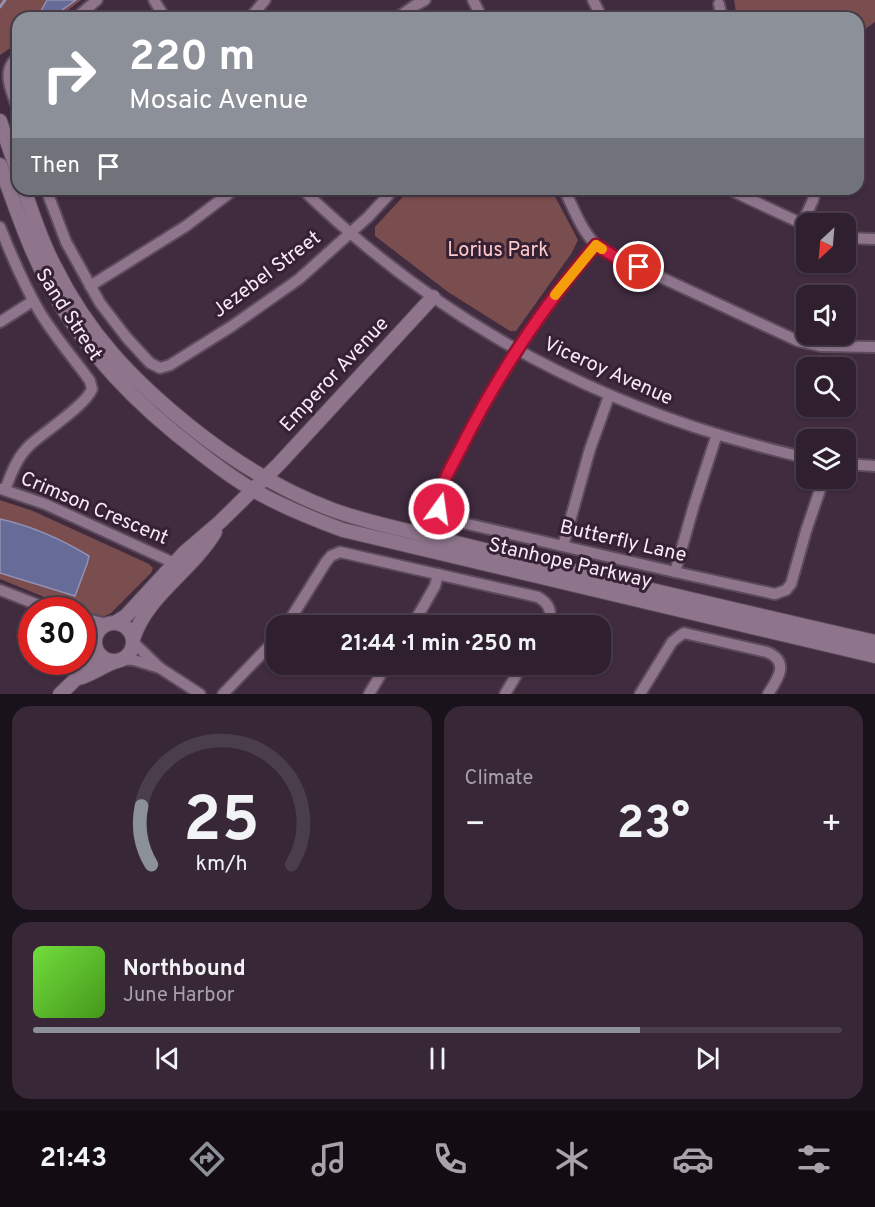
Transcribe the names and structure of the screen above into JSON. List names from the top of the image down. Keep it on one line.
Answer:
{"streets":{"main road":["Emperor Avenue","Stanhope Parkway"],"street":["Jezebel Street","Sand Street","Viceroy Avenue","Crimson Crescent","Butterfly Lane"]},"crossings":[["Jezebel Street","Viceroy Avenue"],["Sand Street","Crimson Crescent"],["Viceroy Avenue","Emperor Avenue"],["Viceroy Avenue","Butterfly Lane"],["Emperor Avenue","Stanhope Parkway"]],"parks":["Lorius Park"],"north":"bottom left","page":{"turn":["220 m","Mosaic Avenue"],"then":"Then","limit":"30","trip":"21:44 · 1 min · 250 m","tile":"Climate","heat":["−","23°","+"],"song":["Northbound","June Harbor"],"tabs":"21:43","gauge":["25","km/h"]}}
